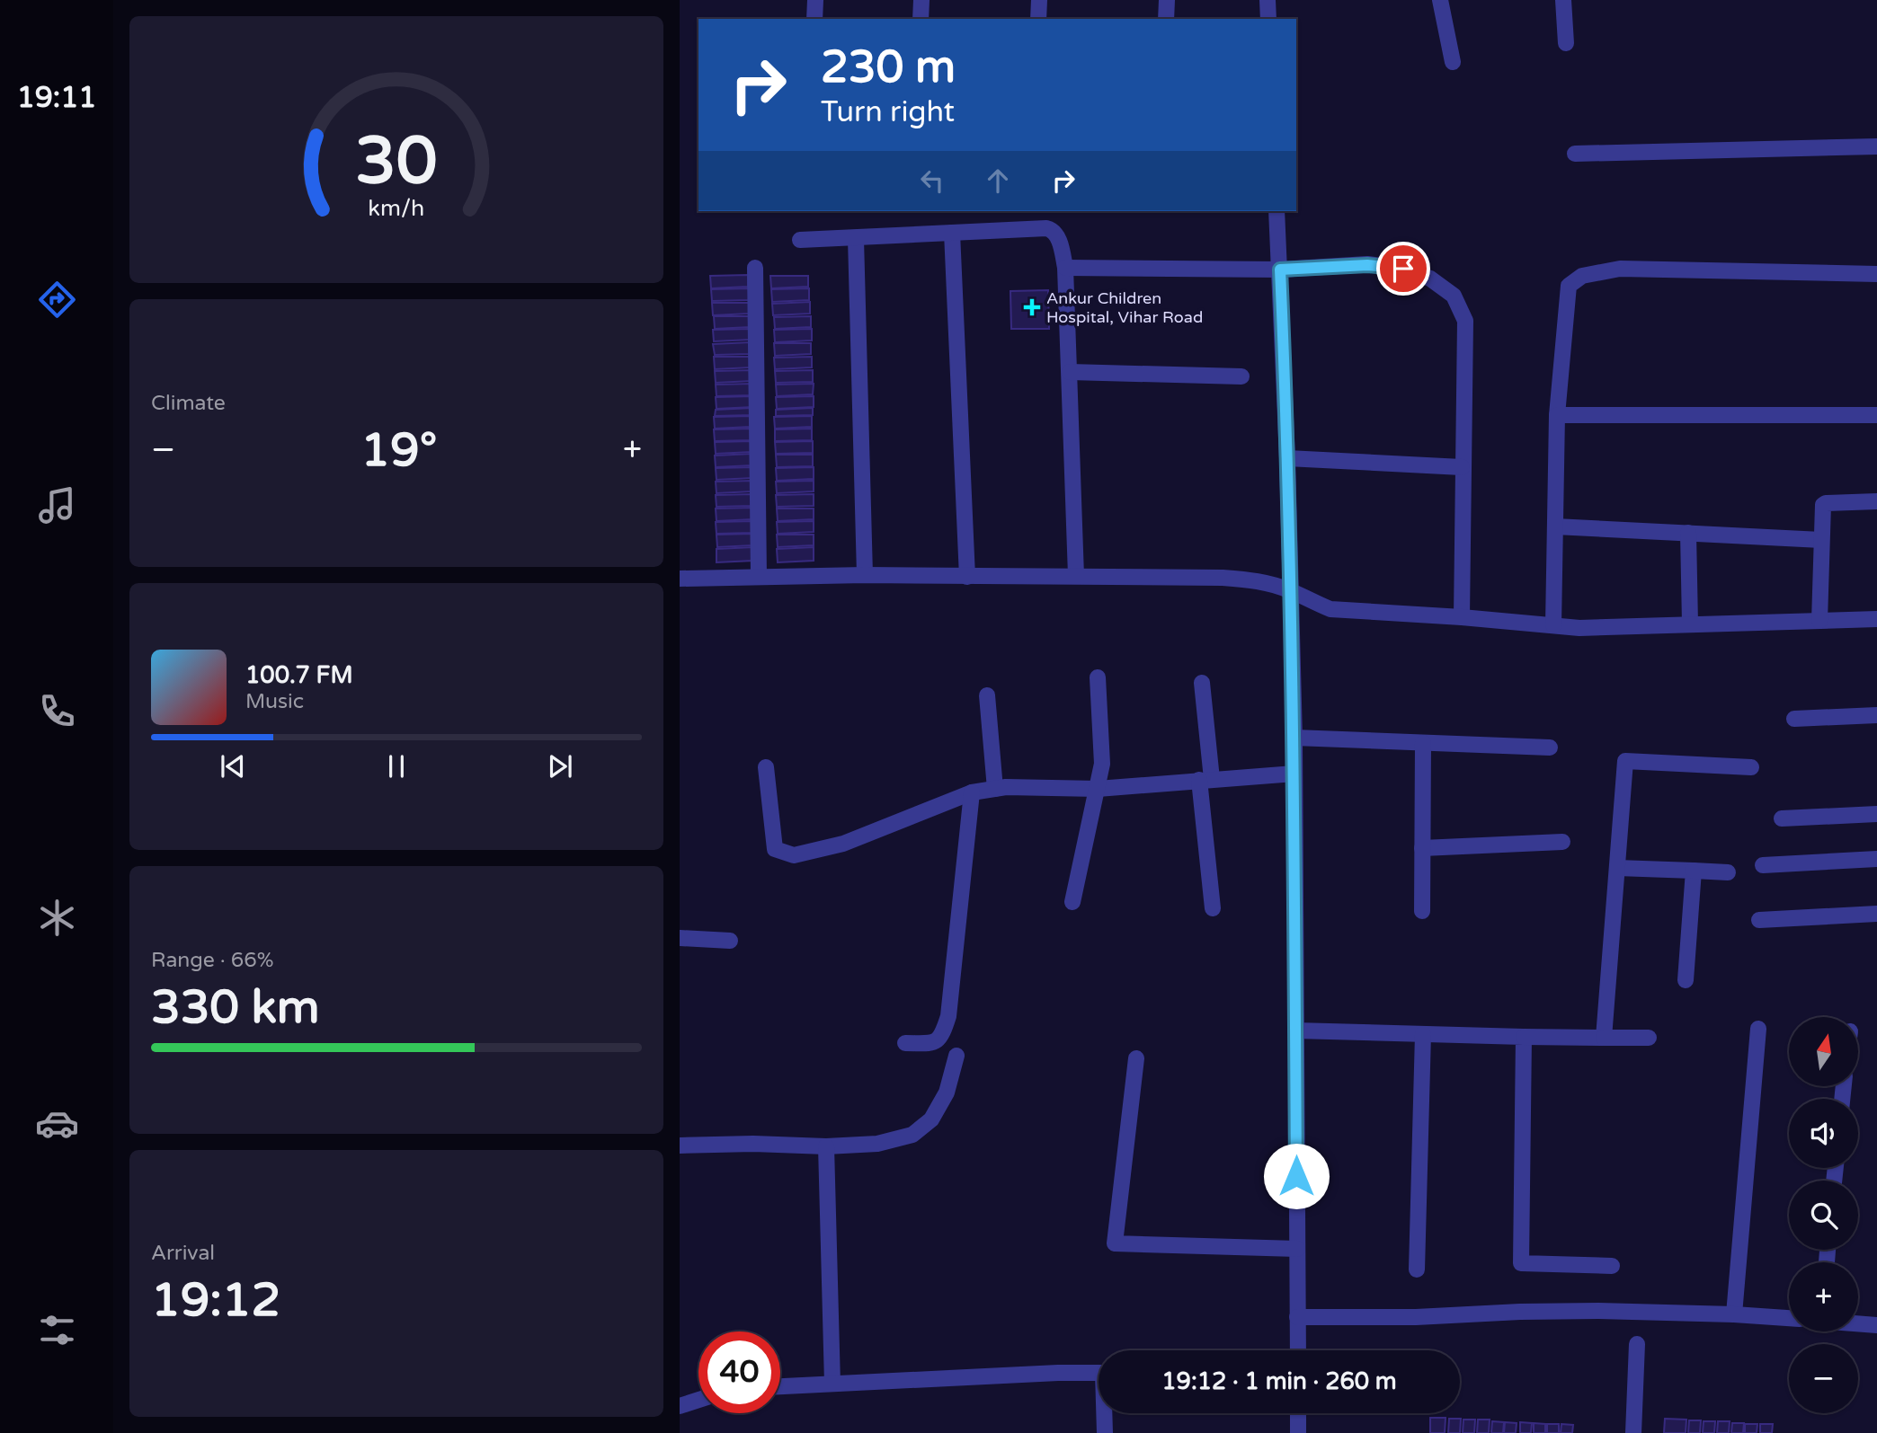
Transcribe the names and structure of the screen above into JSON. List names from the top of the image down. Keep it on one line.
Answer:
{"places":{"health":["Ankur Children Hospital, Vihar Road"]},"north":"top","page":{"tabs":"19:11","turn":["230 m","Turn right"],"tile":["Climate",["Range · 66%","330 km"],["Arrival","19:12"]],"heat":["−","19°","+"],"song":["100.7 FM","Music"],"map_buttons":["+","−"],"limit":"40","trip":"19:12 · 1 min · 260 m","gauge":["30","km/h"]}}
